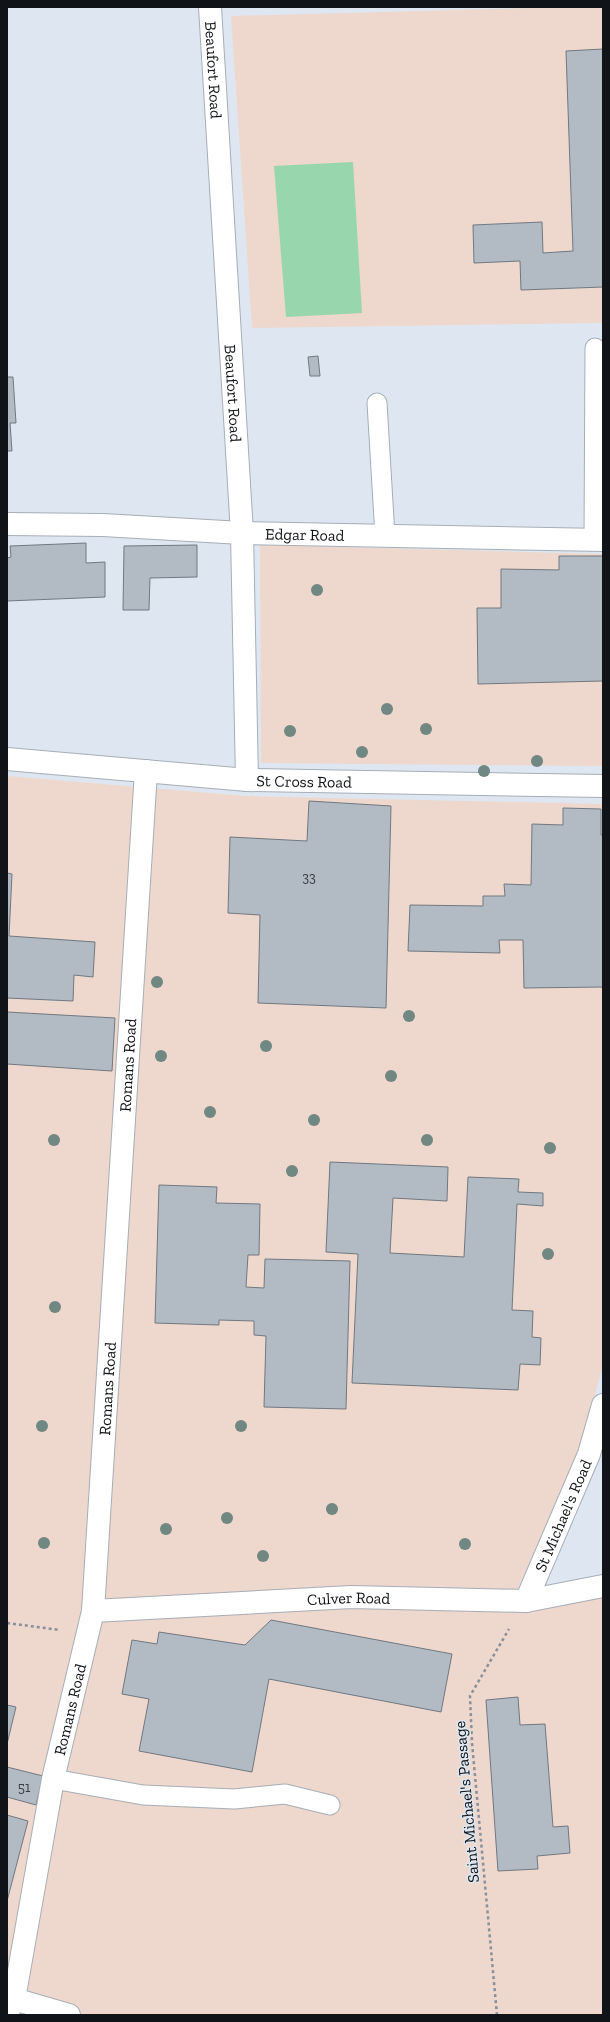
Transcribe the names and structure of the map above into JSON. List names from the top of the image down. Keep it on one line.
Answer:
{"streets":{"street":["Beaufort Road","Edgar Road","St Cross Road","Romans Road","St Michael's Road","Culver Road"],"path":["Saint Michael's Passage"]},"crossings":[["Beaufort Road","Edgar Road"],["Beaufort Road","St Cross Road"],["St Cross Road","Romans Road"],["Romans Road","Culver Road"],["St Michael's Road","Culver Road"],["St Michael's Road","Saint Michael's Passage"],["Culver Road","Saint Michael's Passage"]],"house_numbers":["33","51"]}
